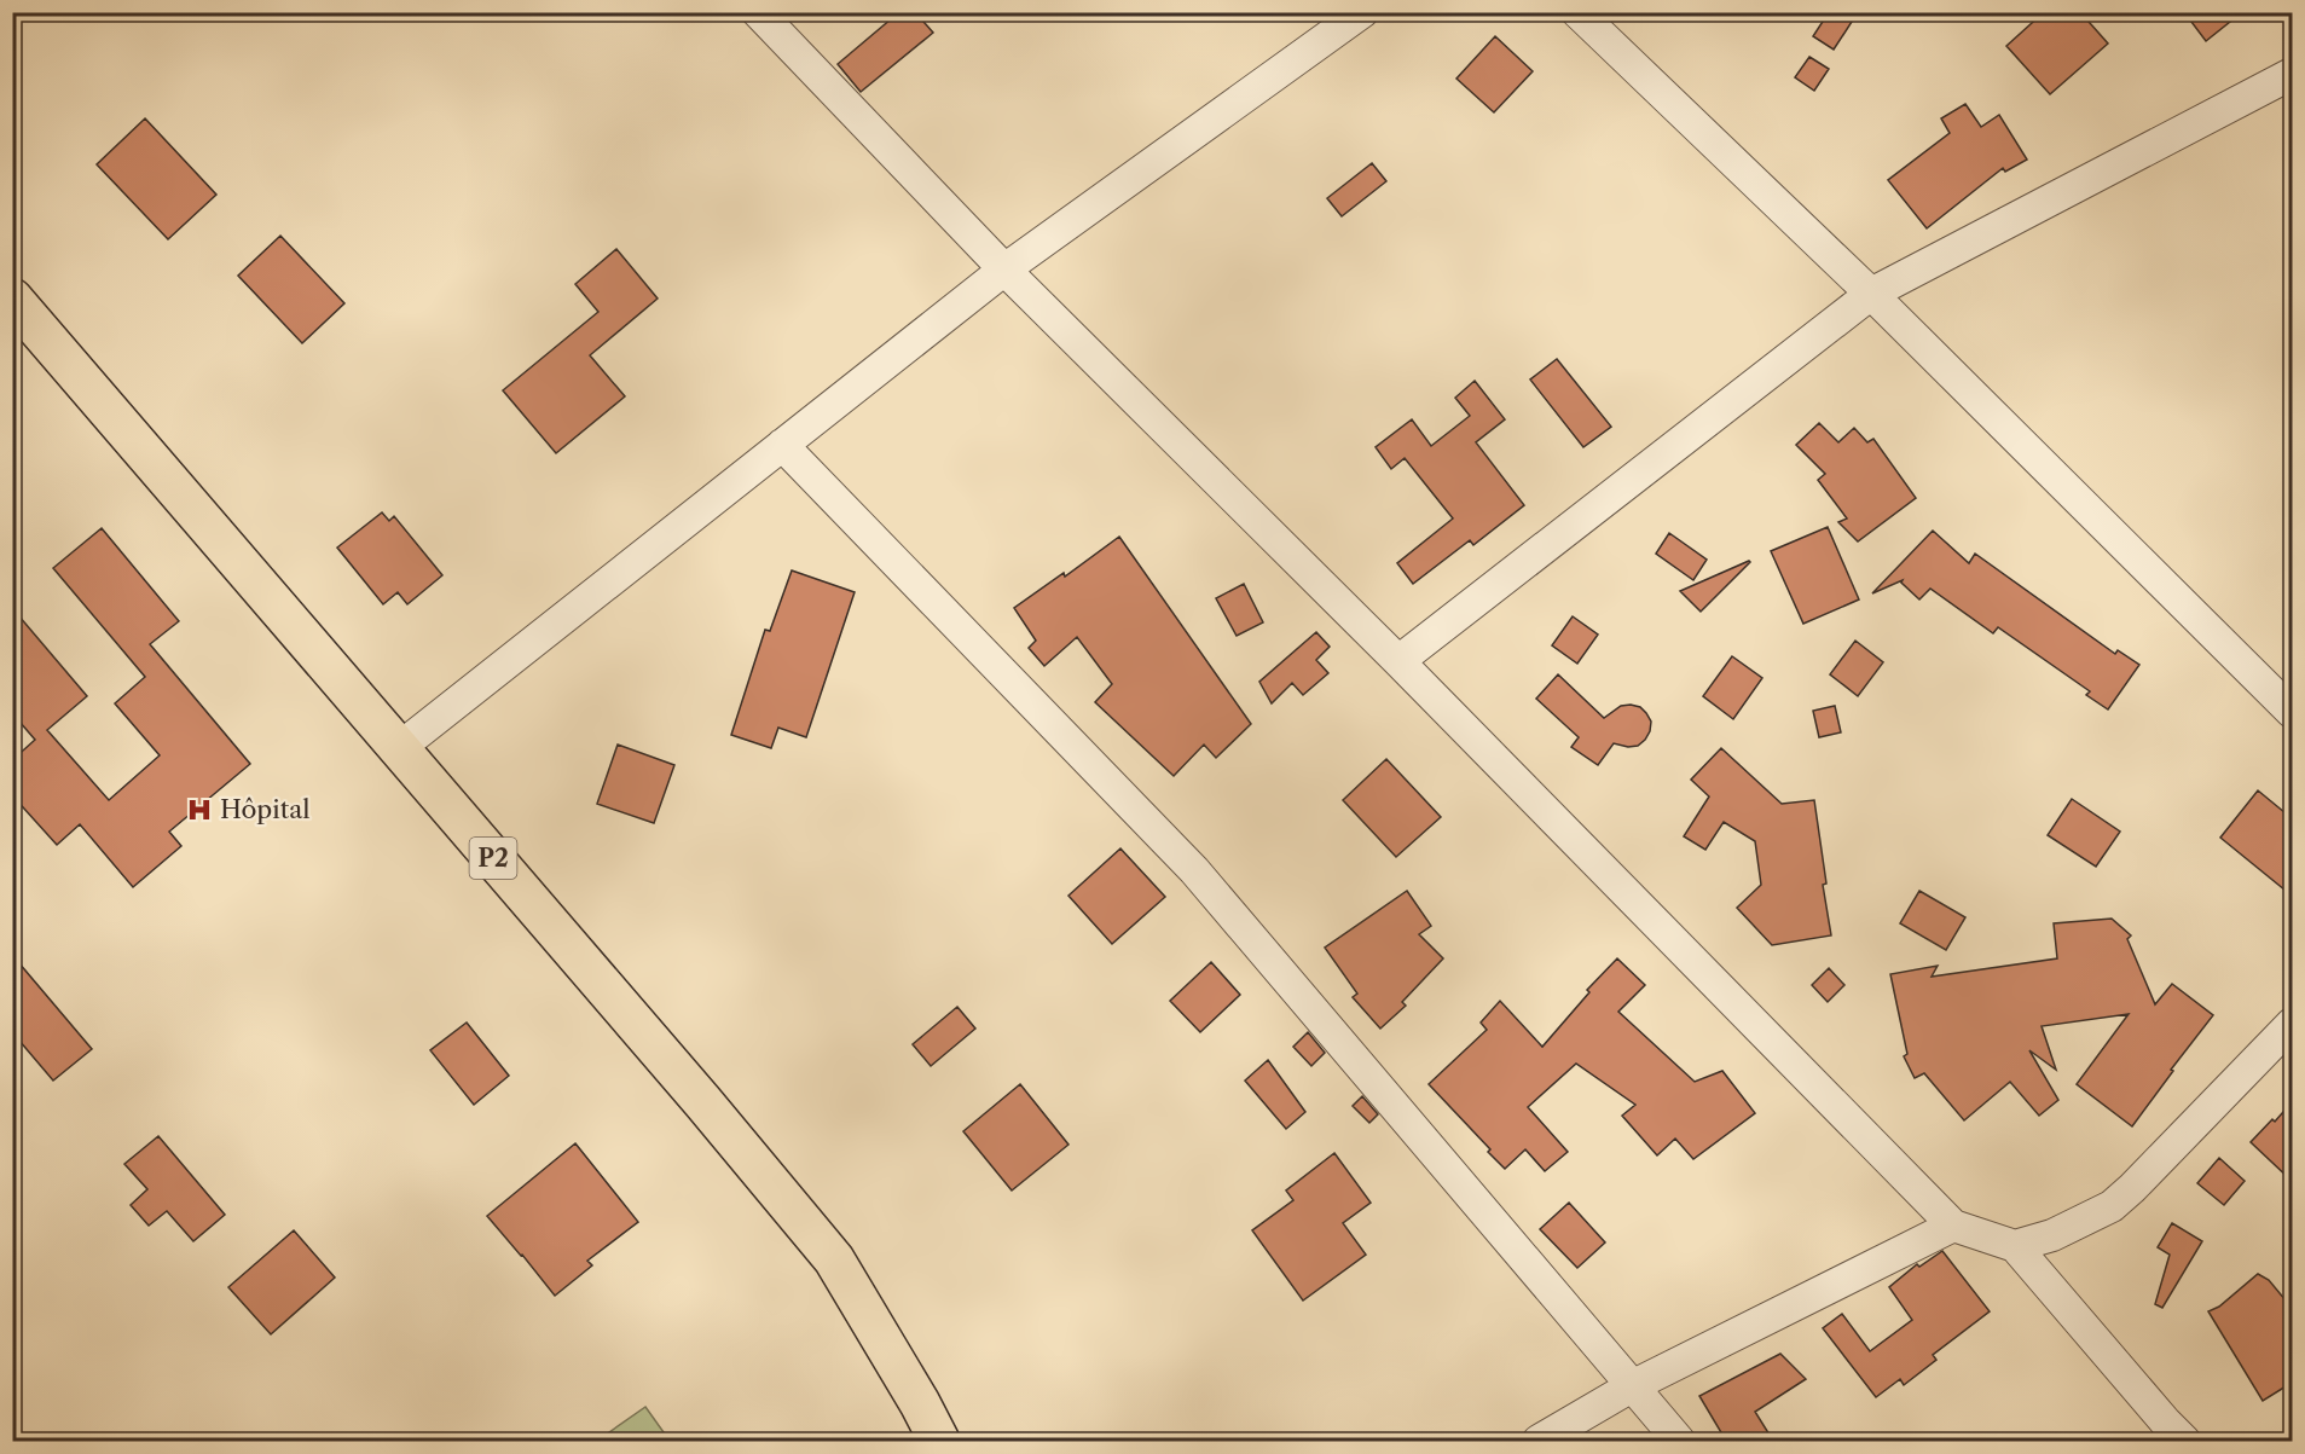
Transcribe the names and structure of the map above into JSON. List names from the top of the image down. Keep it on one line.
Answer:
{"streets":{"main road":["P2"]},"places":{"hospital":["Hôpital"]}}
